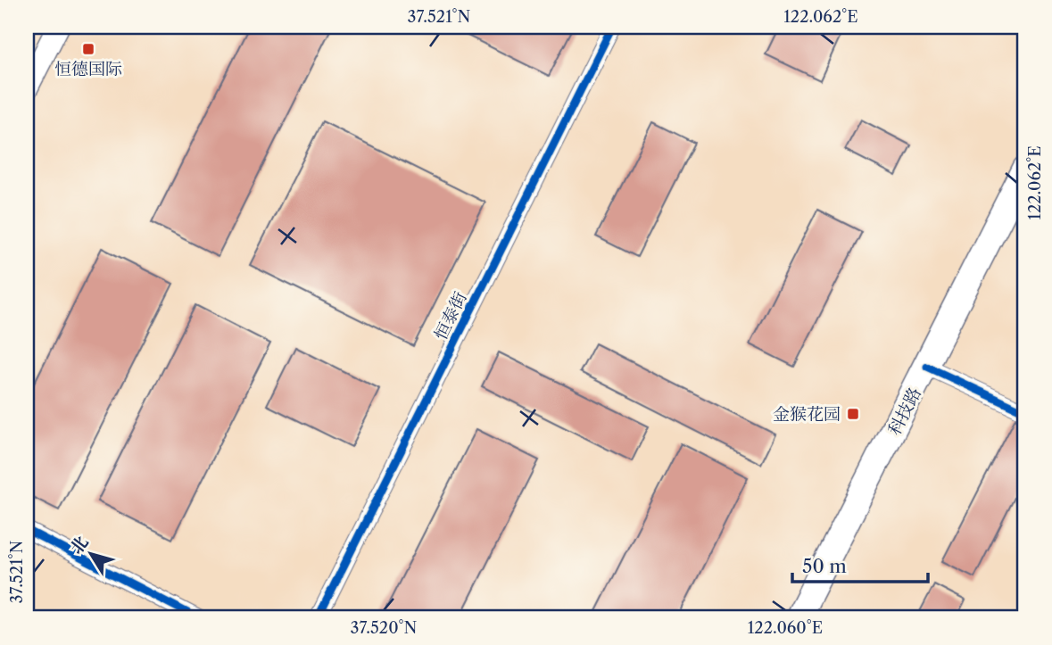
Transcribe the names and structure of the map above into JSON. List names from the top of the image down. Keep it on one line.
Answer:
{"streets":{"main road":["科技路"],"street":["恒泰街"]},"places":{"transit":["恒德国际","金猴花园"]},"scale_bar":"50 m","north":"top left","coordinates":["37.521°N","122.062°E","37.520°N","122.060°E"]}
